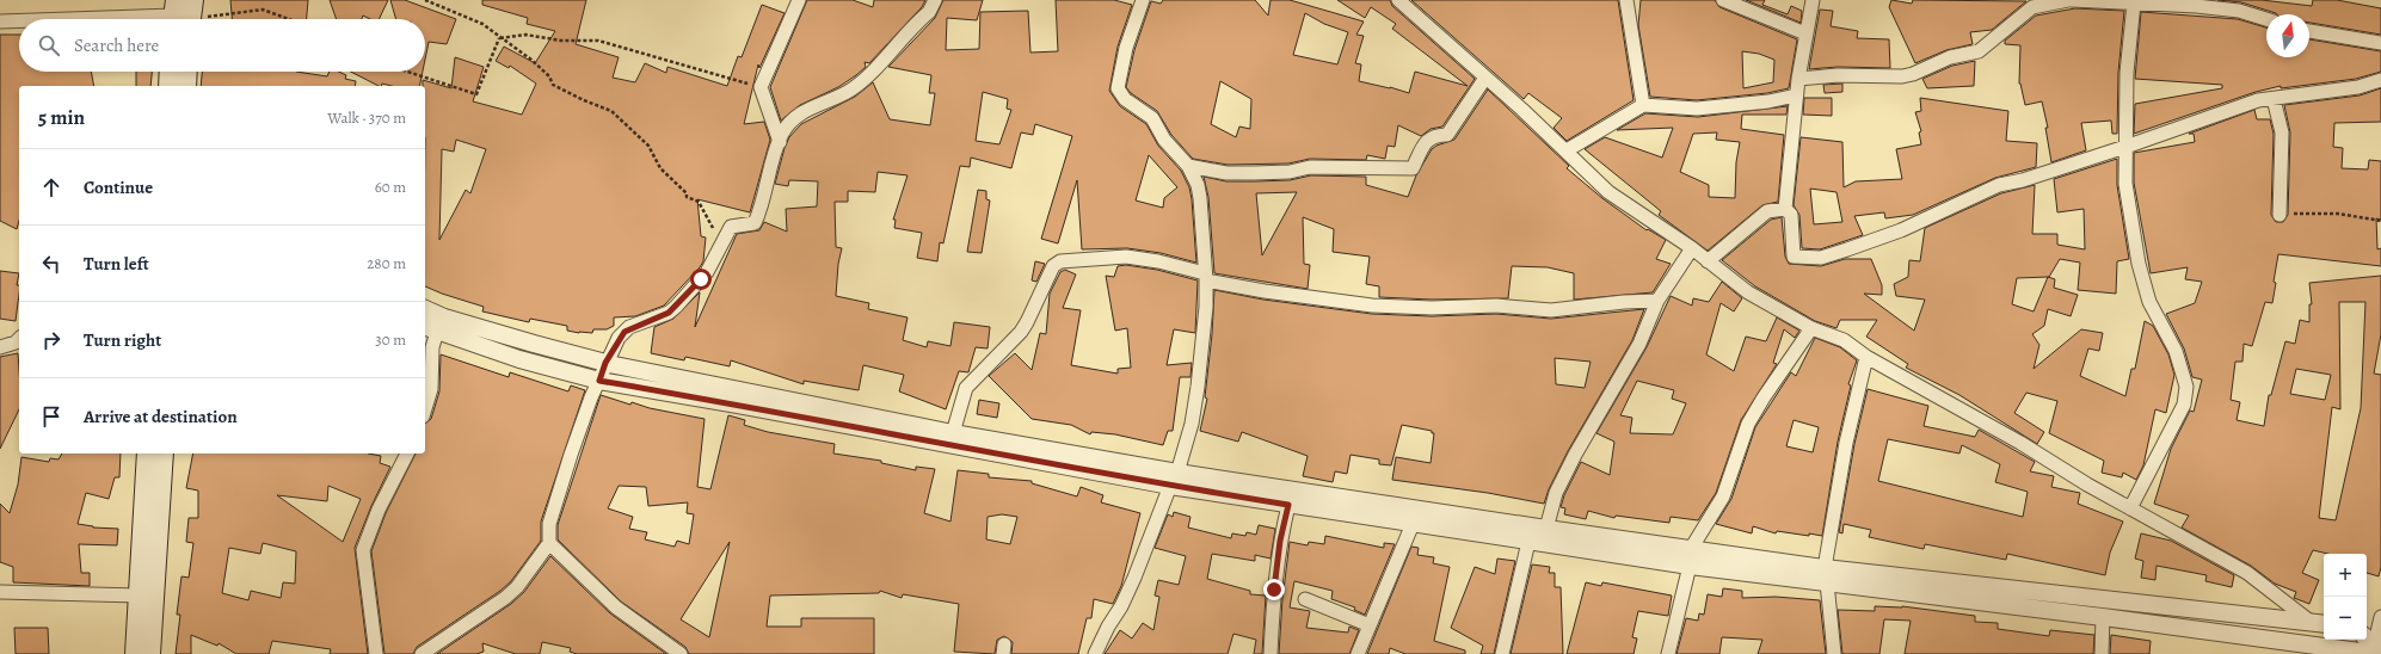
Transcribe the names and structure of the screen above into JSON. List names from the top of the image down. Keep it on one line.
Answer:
{"north":"top","page":{"search":"Search here","heading":["5 min","Walk · 370 m"],"list":[["Continue","60 m"],["Turn left","280 m"],["Turn right","30 m"],"Arrive at destination"],"map_buttons":["+","−"]}}
